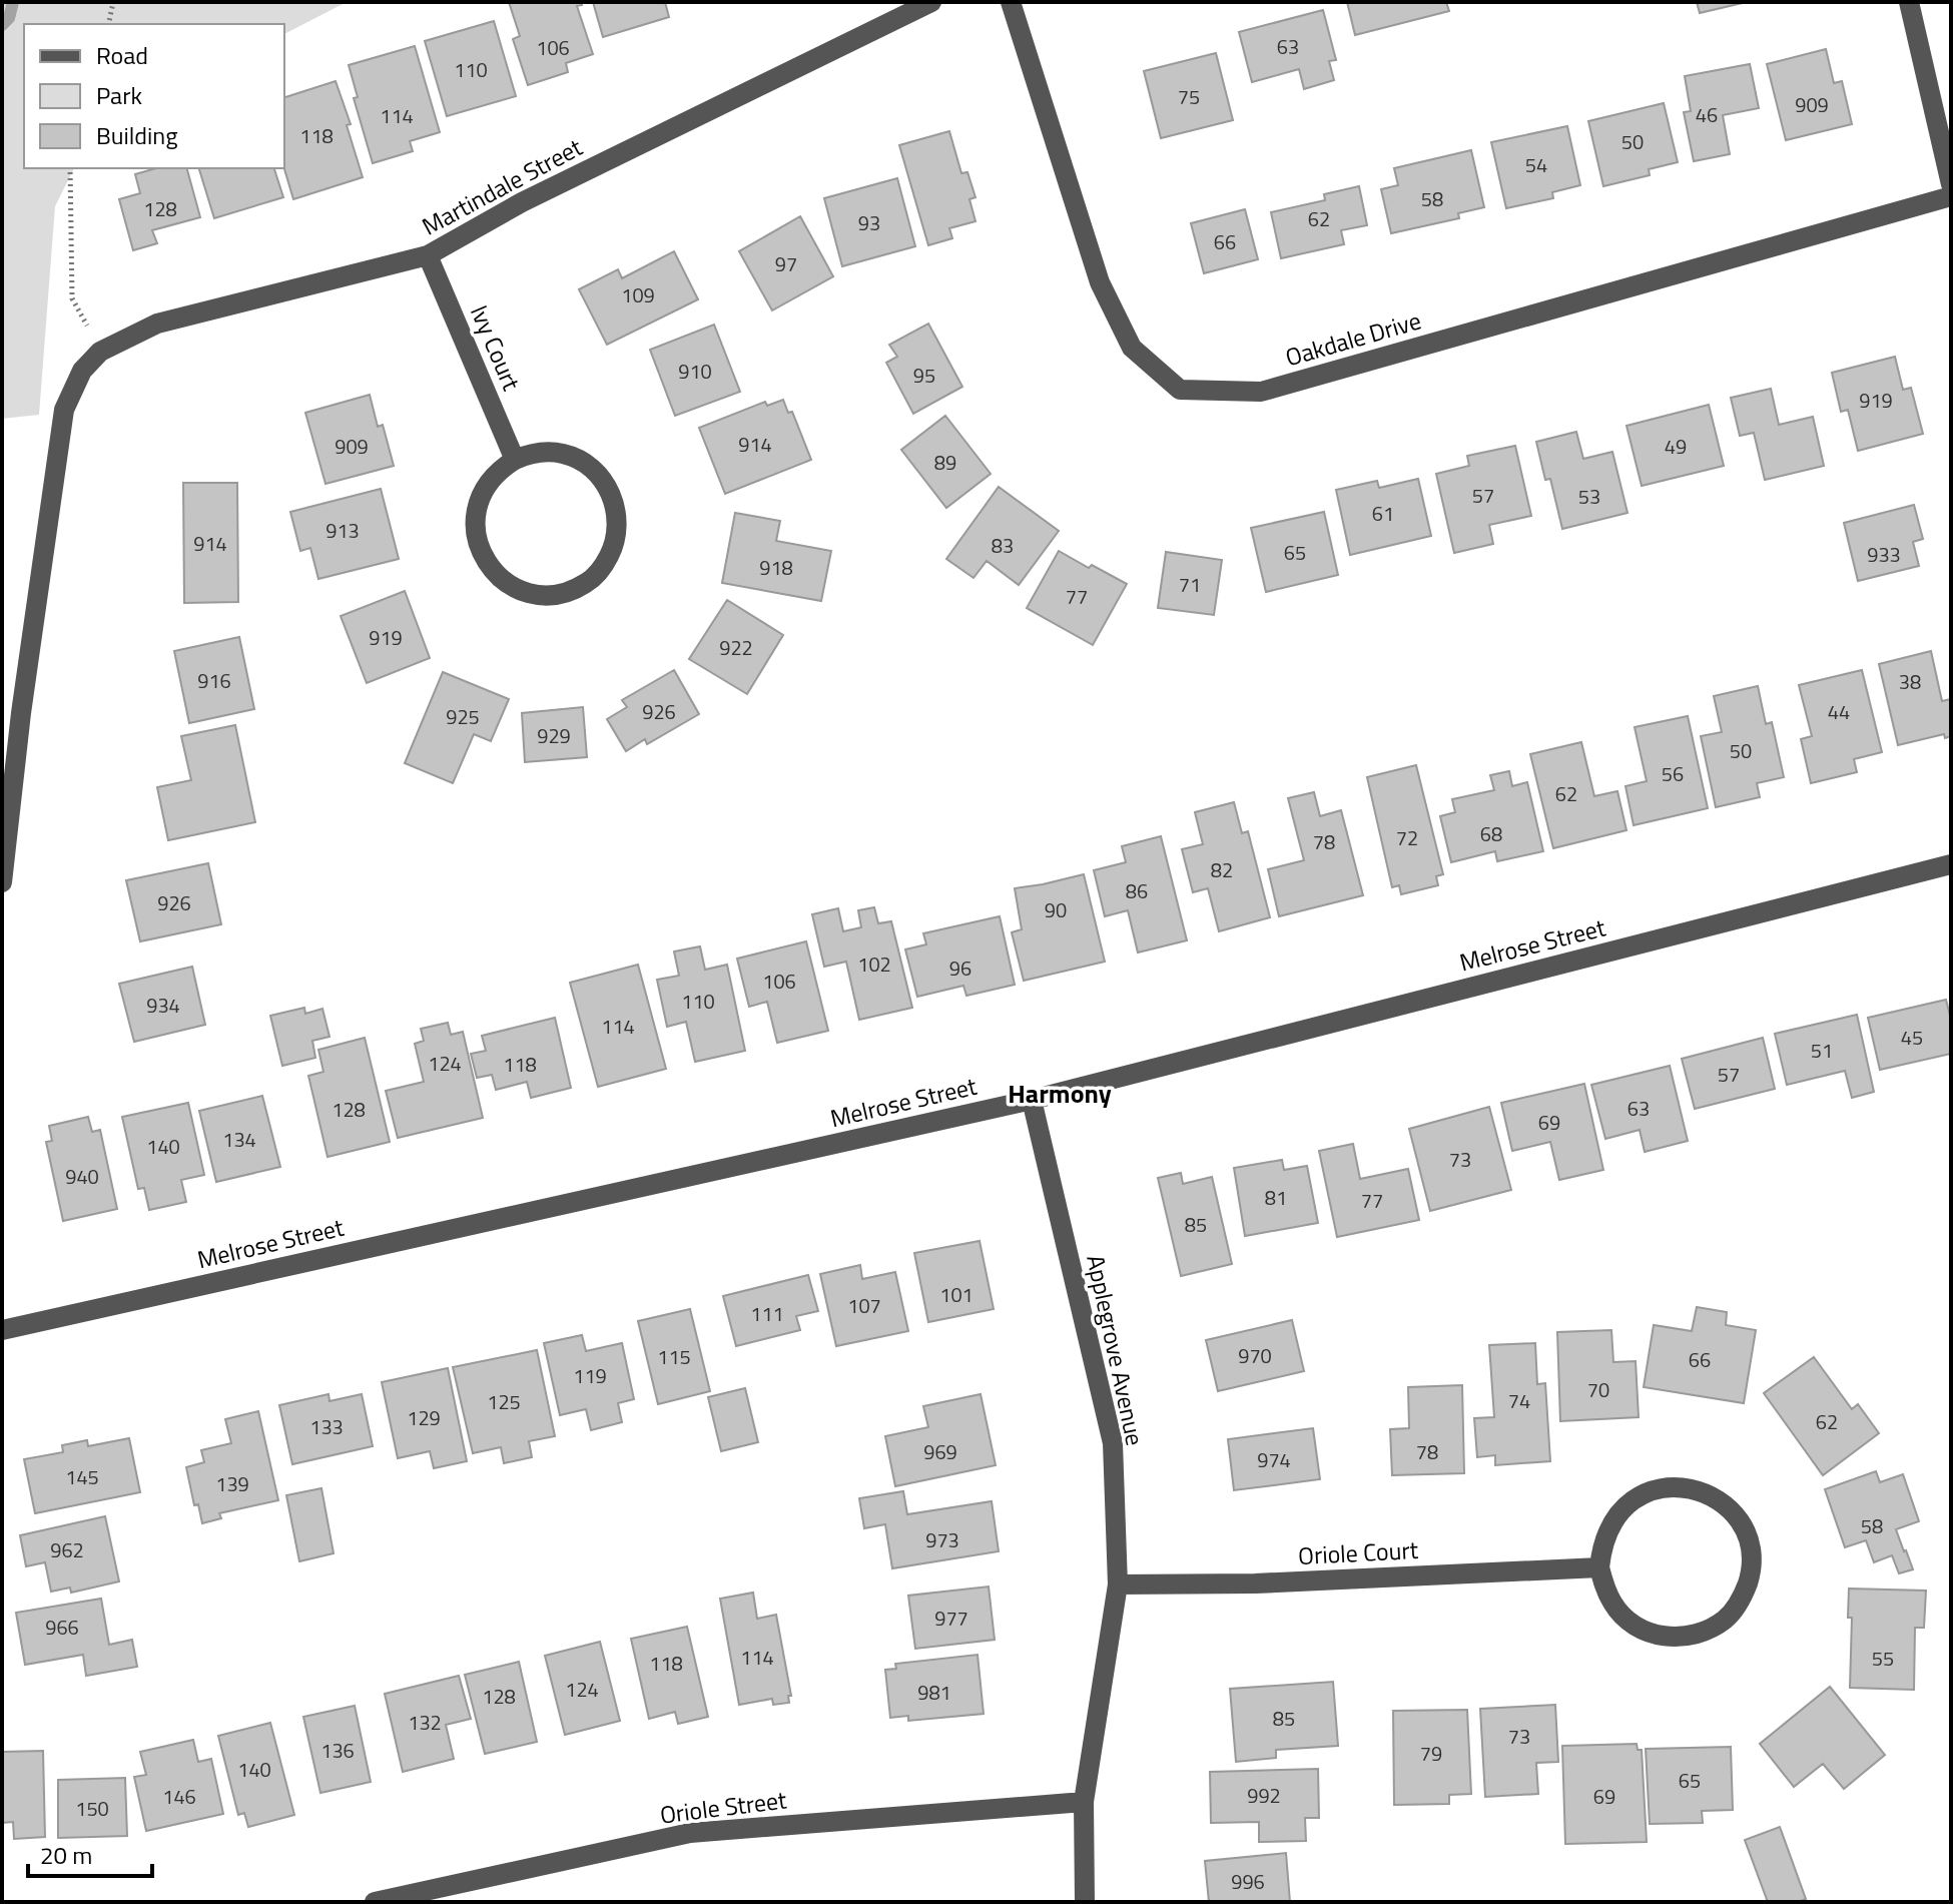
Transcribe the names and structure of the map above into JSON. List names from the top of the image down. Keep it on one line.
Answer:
{"streets":{"street":["Martindale Street","Oakdale Drive","Ivy Court","Melrose Street","Applegrove Avenue","Oriole Court","Oriole Street"]},"crossings":[["Martindale Street","Ivy Court"],["Melrose Street","Applegrove Avenue"],["Applegrove Avenue","Oriole Court"],["Applegrove Avenue","Oriole Street"]],"districts":["Harmony"],"house_numbers":["63","106","110","75","909","46","114","118","50","54","58","128","62","93","66","97","109","910","95","919","914","909","49","89","57","53","61","913","914","83","65","933","918","71","77","919","922","916","38","926","44","925","929","50","56","62","68","72","78","82","86","926","90","102","96","106","110","934","114","45","51","124","118","57","63","128","69","134","140","73","940","81","77","85","101","107","111","970","115","66","119","70","74","125","129","62","133","969","78","974","145","139","58","973","962","977","966","114","55","118","124","981","128","85","132","73","136","79","140","65","992","146","69","150","996"],"legend":["Road","Park","Building"],"scale_bar":"20 m"}
